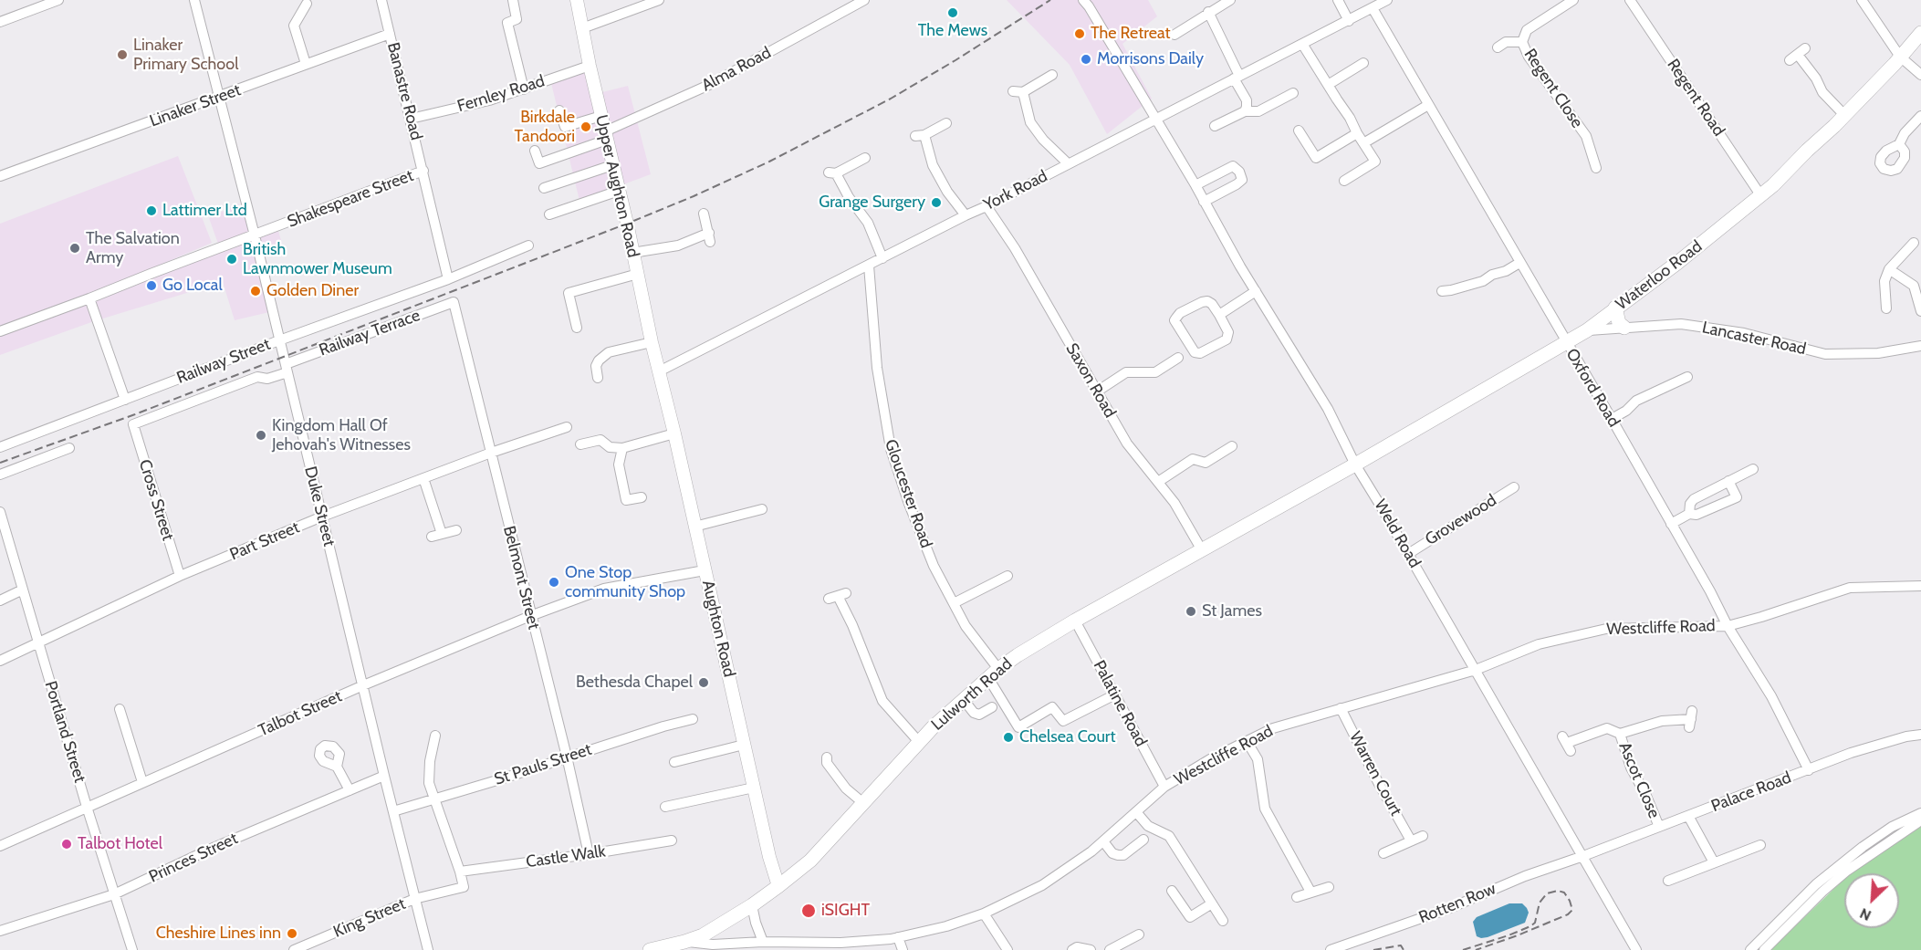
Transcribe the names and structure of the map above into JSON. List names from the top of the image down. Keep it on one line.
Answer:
{"streets":{"highway":["Waterloo Road","Lulworth Road"],"main road":["Upper Aughton Road","Aughton Road"],"street":["Alma Road","Regent Close","Banastre Road","Fernley Road","Regent Road","Linaker Street","York Road","Shakespeare Street","Railway Terrace","Lancaster Road","Railway Street","Saxon Road","Oxford Road","Gloucester Road","Cross Street","Duke Street","Grovewood","Weld Road","Part Street","Belmont Street","Westcliffe Road","Palatine Road","Talbot Street","Portland Street","St Pauls Street","Warren Court","Ascot Close","Palace Road","Castle Walk","Princes Street","Rotten Row","King Street"]},"crossings":[["Alma Road","Upper Aughton Road"],["Banastre Road","Fernley Road"],["Banastre Road","Linaker Street"],["Banastre Road","Shakespeare Street"],["Banastre Road","Railway Street"],["Fernley Road","Upper Aughton Road"],["Regent Road","Waterloo Road"],["Linaker Street","Duke Street"],["Upper Aughton Road","York Road"],["Upper Aughton Road","Aughton Road"],["York Road","Saxon Road"],["York Road","Oxford Road"],["York Road","Gloucester Road"],["York Road","Weld Road"],["York Road","Aughton Road"],["Shakespeare Street","Duke Street"],["Waterloo Road","Lancaster Road"],["Waterloo Road","Oxford Road"],["Waterloo Road","Weld Road"],["Waterloo Road","Lulworth Road"],["Railway Terrace","Cross Street"],["Railway Terrace","Duke Street"],["Railway Terrace","Belmont Street"],["Railway Street","Duke Street"],["Saxon Road","Lulworth Road"],["Oxford Road","Westcliffe Road"],["Oxford Road","Palace Road"],["Gloucester Road","Lulworth Road"],["Gloucester Road","Palatine Road"],["Cross Street","Part Street"],["Duke Street","Part Street"],["Duke Street","Talbot Street"],["Duke Street","St Pauls Street"],["Duke Street","Princes Street"],["Duke Street","King Street"],["Grovewood","Weld Road"],["Weld Road","Westcliffe Road"],["Weld Road","Lulworth Road"],["Weld Road","Palace Road"],["Weld Road","Rotten Row"],["Part Street","Belmont Street"],["Part Street","Portland Street"],["Belmont Street","Talbot Street"],["Belmont Street","St Pauls Street"],["Belmont Street","Castle Walk"],["Westcliffe Road","Lulworth Road"],["Westcliffe Road","Palatine Road"],["Westcliffe Road","Warren Court"],["Aughton Road","Lulworth Road"],["Aughton Road","Talbot Street"],["Lulworth Road","Palatine Road"],["Talbot Street","Portland Street"],["Portland Street","Princes Street"],["Ascot Close","Palace Road"],["Palace Road","Rotten Row"],["Castle Walk","King Street"]],"places":["The Mews","The Retreat","Linaker Primary School","Morrisons Daily","Birkdale Tandoori","Grange Surgery","Lattimer Ltd","The Salvation Army","British Lawnmower Museum","Go Local","Golden Diner","Kingdom Hall Of Jehovah's Witnesses","One Stop community Shop","St James","Bethesda Chapel","Chelsea Court","Talbot Hotel","iSIGHT","Cheshire Lines inn"],"north":"bottom left"}
